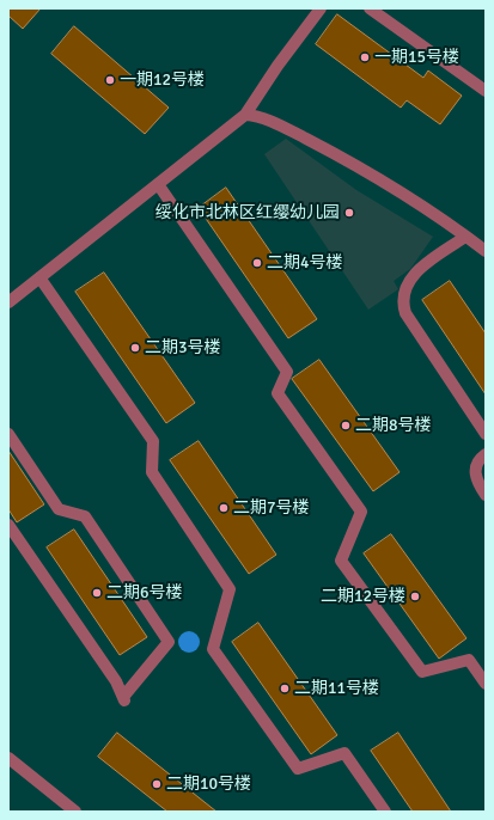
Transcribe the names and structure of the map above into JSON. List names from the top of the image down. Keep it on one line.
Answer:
{"places":["一期15号楼","一期12号楼","绥化市北林区红缨幼儿园","二期4号楼","二期3号楼","二期8号楼","二期7号楼","二期6号楼","二期12号楼","二期11号楼","二期10号楼"]}
